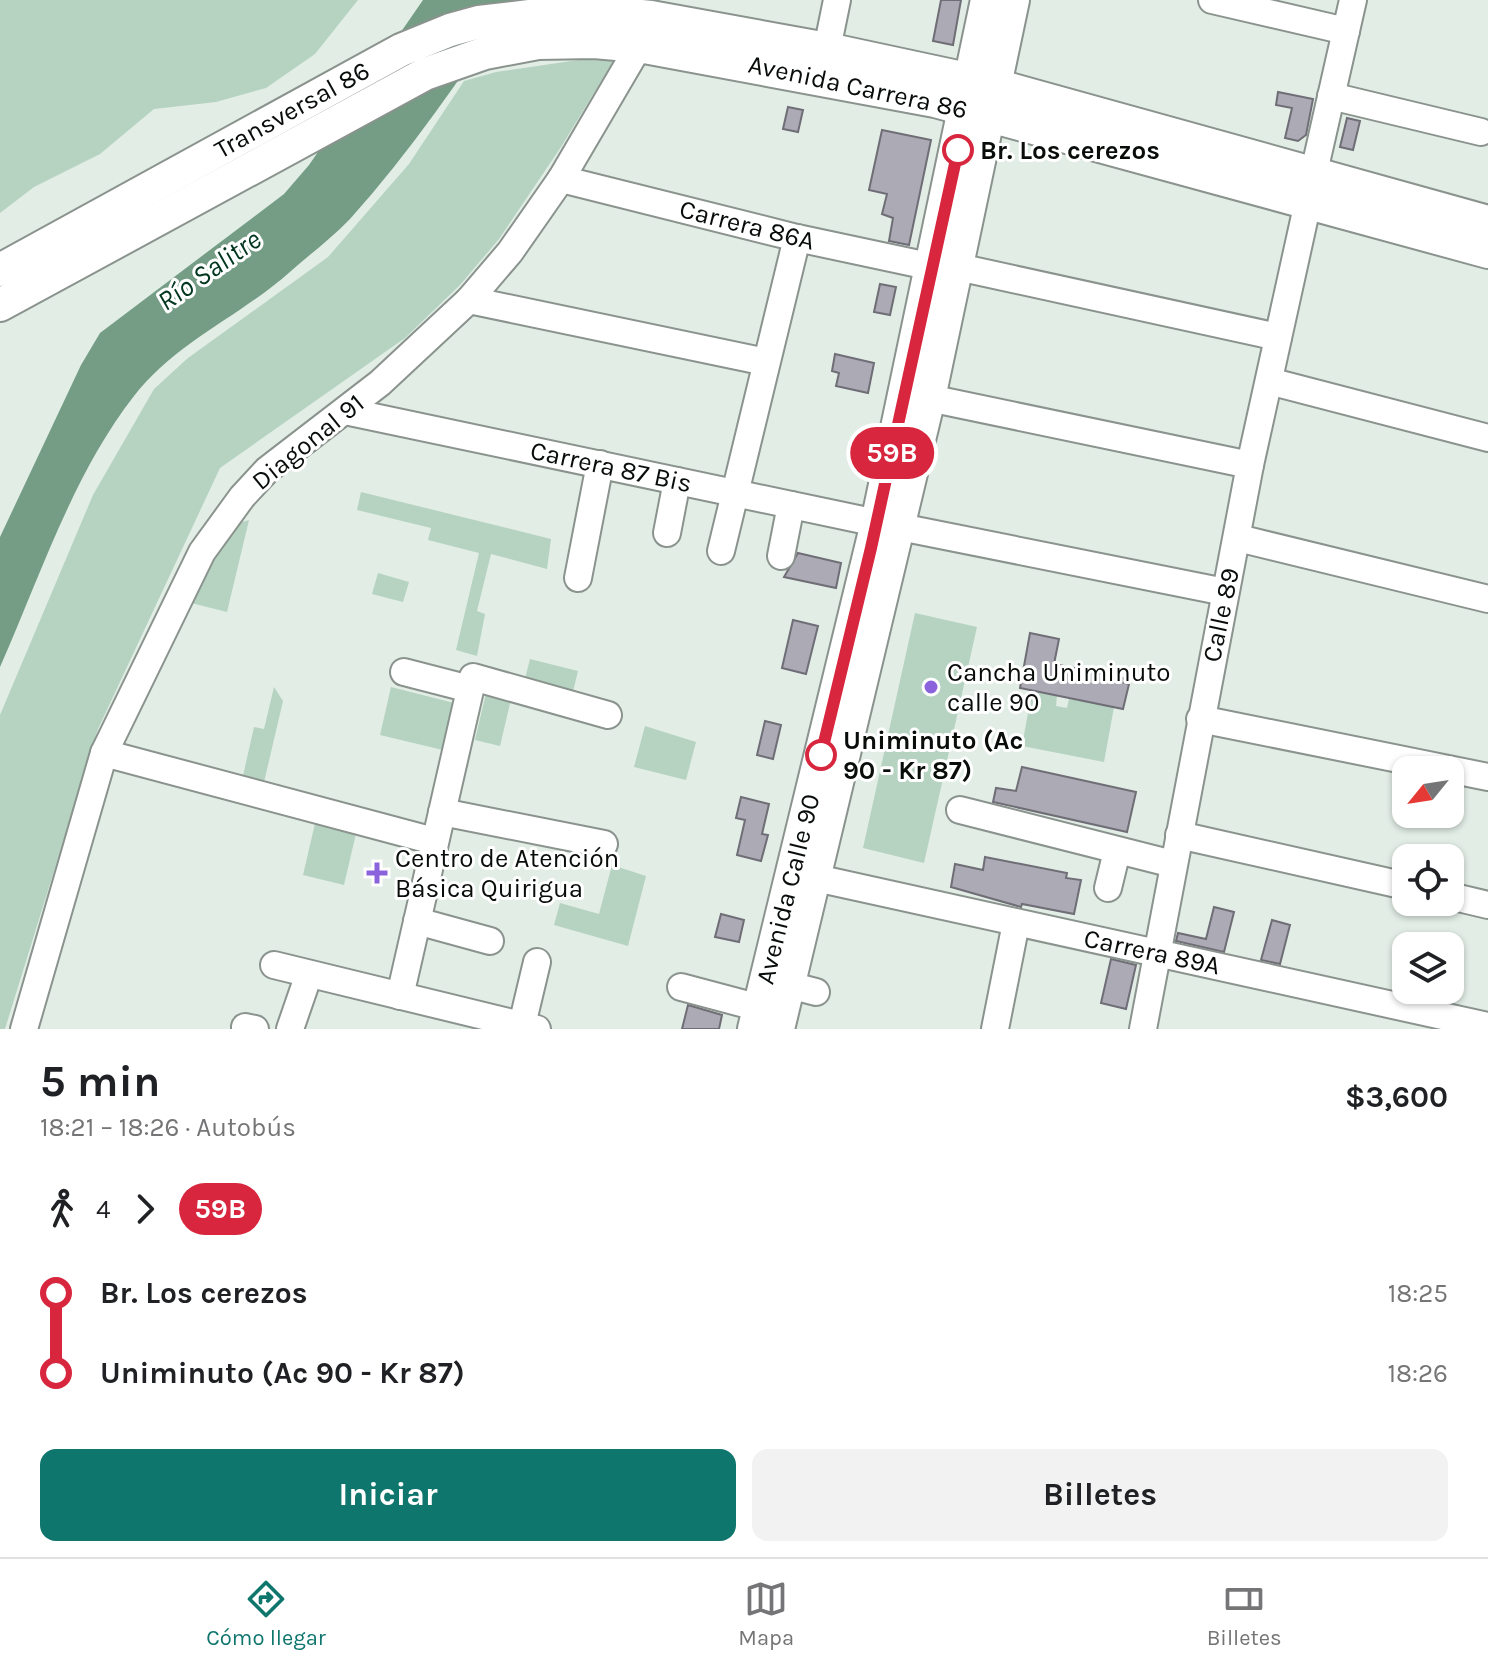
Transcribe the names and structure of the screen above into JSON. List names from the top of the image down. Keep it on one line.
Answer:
{"streets":{"main road":["Avenida Carrera 86","Transversal 86","Avenida Calle 90"],"street":["Carrera 86A","Diagonal 91","Carrera 87 Bis","Calle 89","Carrera 89A"]},"crossings":[["Avenida Carrera 86","Transversal 86"],["Avenida Carrera 86","Diagonal 91"],["Avenida Carrera 86","Calle 89"],["Avenida Carrera 86","Avenida Calle 90"],["Carrera 86A","Diagonal 91"],["Carrera 86A","Calle 89"],["Carrera 86A","Avenida Calle 90"],["Diagonal 91","Carrera 87 Bis"],["Carrera 87 Bis","Calle 89"],["Carrera 87 Bis","Avenida Calle 90"],["Calle 89","Carrera 89A"],["Avenida Calle 90","Carrera 89A"]],"water":["Río Salitre"],"places":{"other":["Br. Los cerezos","Cancha Uniminuto calle 90","Uniminuto (Ac 90 - Kr 87)"],"health":["Centro de Atención Básica Quirigua"]},"lines":["bus line 59B"],"north":"bottom left","page":{"on_map":"59B","heading":["5 min","18:21 – 18:26 · Autobús","$3,600"],"legs":["4","59B"],"list":[{"name":"Br. Los cerezos","value":"18:25"},{"name":"Uniminuto (Ac 90 - Kr 87)","value":"18:26"}],"buttons":["Iniciar","Billetes"],"tabs":["Cómo llegar","Mapa","Billetes"]}}
